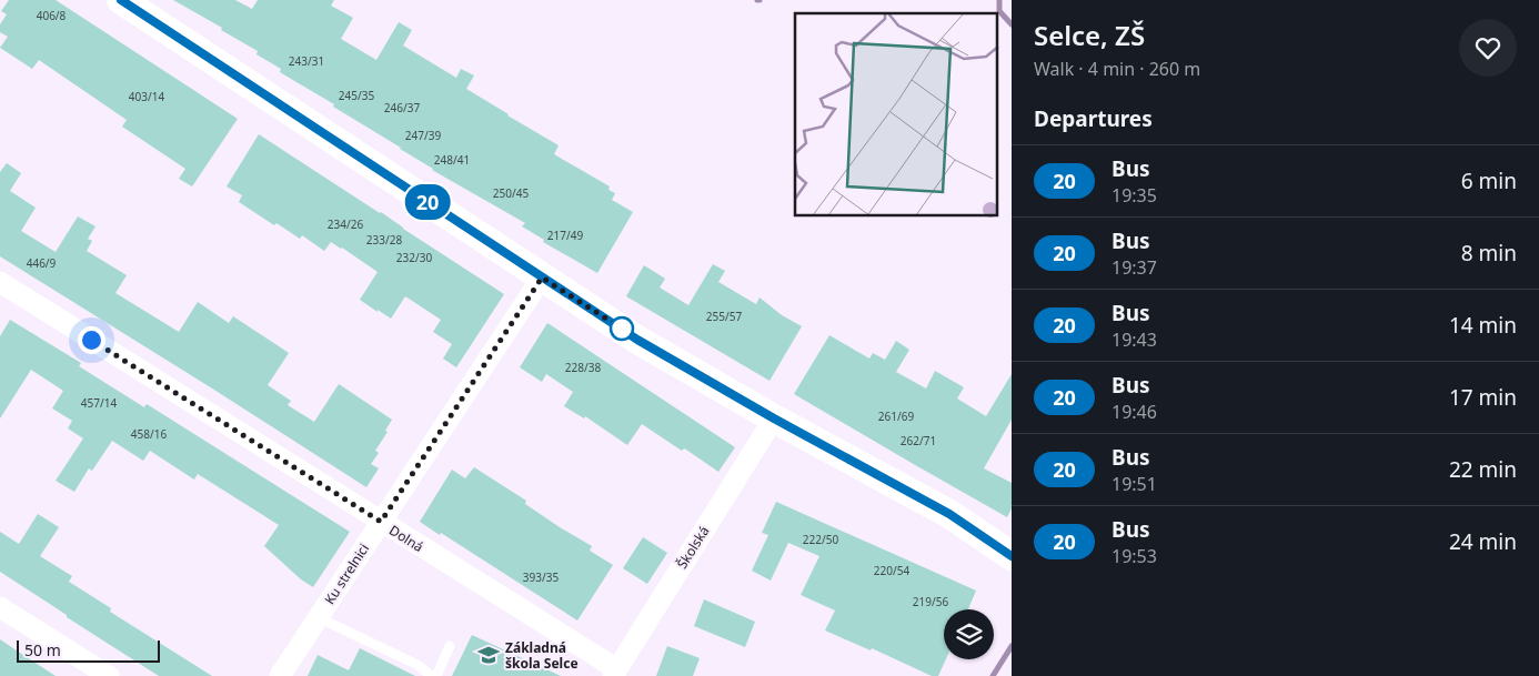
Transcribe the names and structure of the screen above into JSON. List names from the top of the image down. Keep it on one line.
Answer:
{"streets":{"street":["Dolná","Školská","Ku strelnici"]},"crossings":[["Dolná","Školská"],["Dolná","Ku strelnici"]],"places":{"school or university":["Základná škola Selce"]},"lines":["bus line 20"],"house_numbers":["406/8","243/31","245/35","403/14","246/37","247/39","248/41","250/45","234/26","217/49","233/28","232/30","446/9","255/57","228/38","457/14","261/69","458/16","262/71","222/50","220/54","393/35","219/56"],"scale_bar":"50 m","page":{"on_map":"20","heading":[["Selce, ZŠ","Walk · 4 min · 260 m"],"Departures"],"list":[{"mark":"20","name":"Bus","note":"19:35","value":"6 min"},{"mark":"20","name":"Bus","note":"19:37","value":"8 min"},{"mark":"20","name":"Bus","note":"19:43","value":"14 min"},{"mark":"20","name":"Bus","note":"19:46","value":"17 min"},{"mark":"20","name":"Bus","note":"19:51","value":"22 min"},{"mark":"20","name":"Bus","note":"19:53","value":"24 min"}],"scale":"50 m"}}
